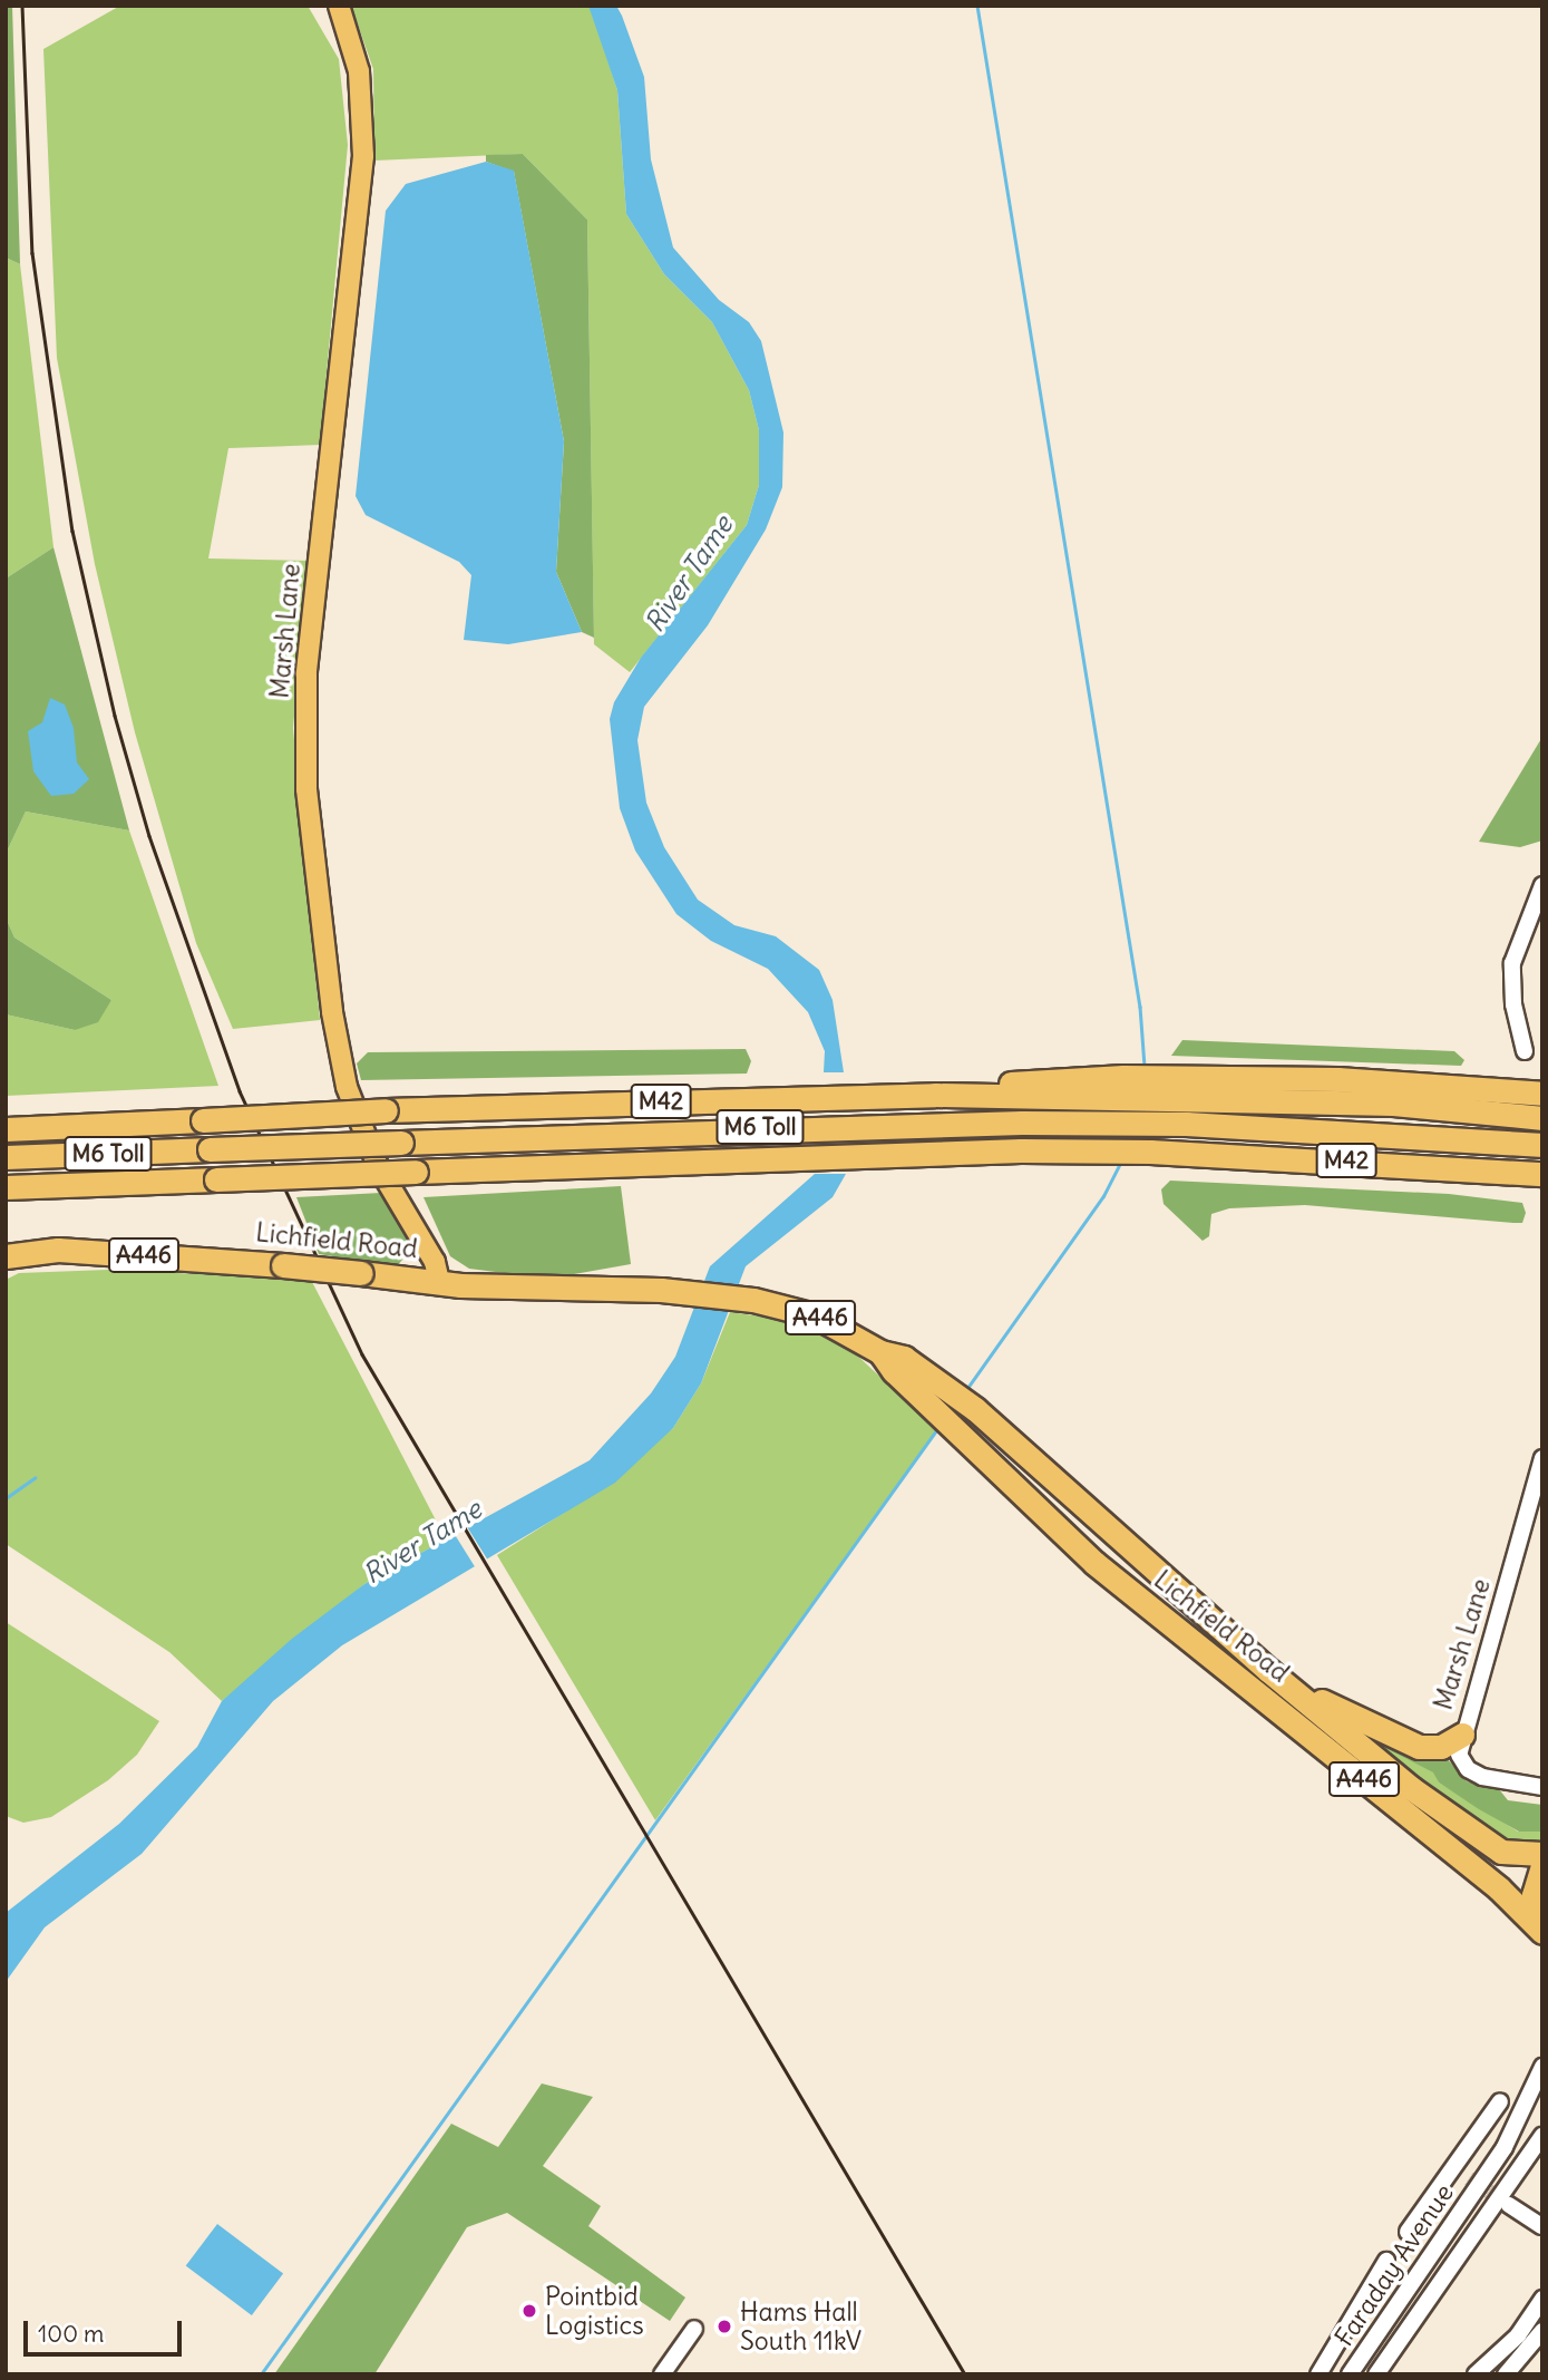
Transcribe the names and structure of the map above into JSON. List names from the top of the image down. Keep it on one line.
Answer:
{"streets":{"highway":["M42","M6 Toll","Lichfield Road","A446"],"main road":["Marsh Lane"],"street":["Faraday Avenue"]},"crossings":[["Marsh Lane","Lichfield Road"]],"water":["River Tame"],"places":["Pointbid Logistics","Hams Hall South 11kV"],"scale_bar":"100 m"}
